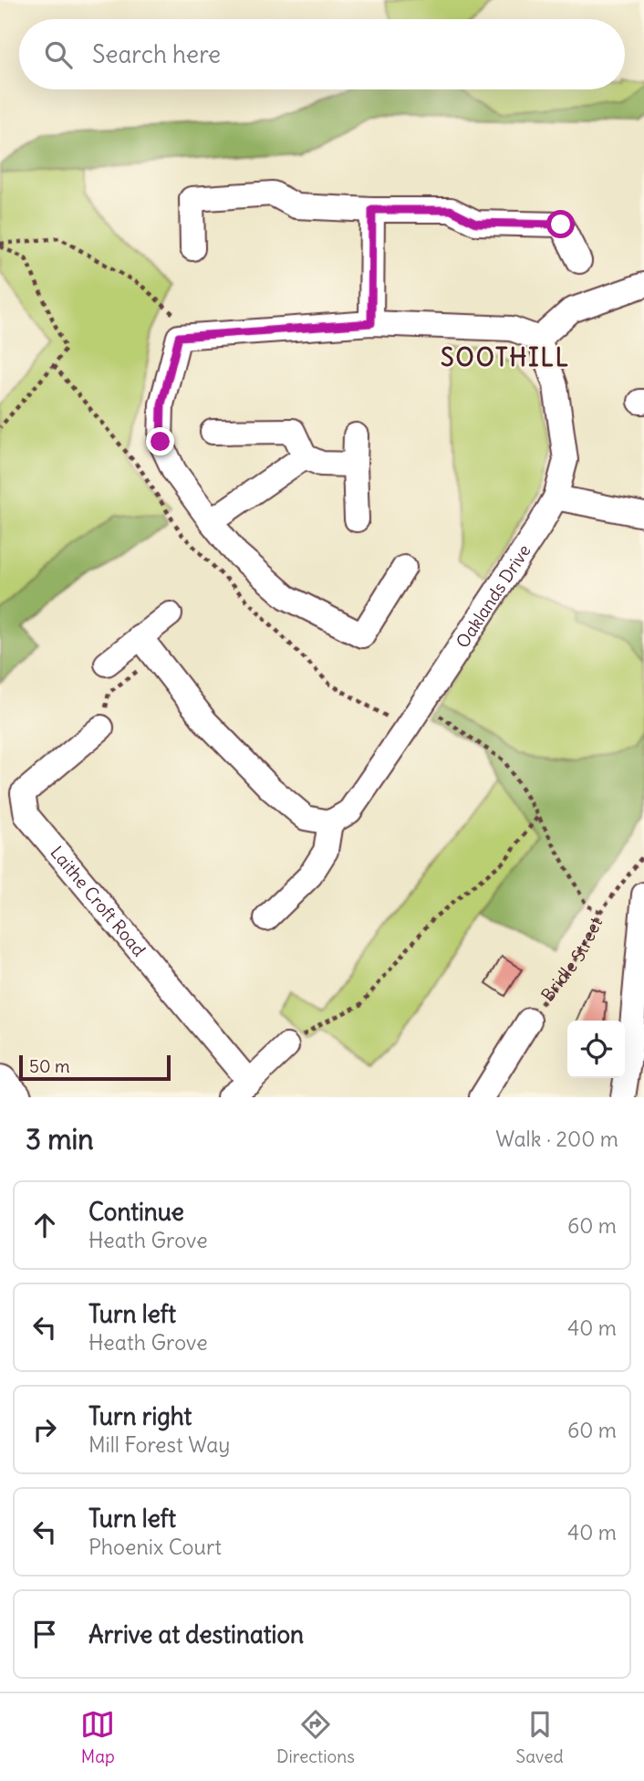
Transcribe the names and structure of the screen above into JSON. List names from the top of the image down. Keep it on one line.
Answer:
{"streets":{"street":["Oaklands Drive","Laithe Croft Road"],"path":["Bridle Street"]},"districts":["SOOTHILL"],"scale_bar":"50 m","page":{"search":"Search here","scale":"50 m","heading":["3 min","Walk · 200 m"],"list":[["Continue","Heath Grove","60 m"],["Turn left","Heath Grove","40 m"],["Turn right","Mill Forest Way","60 m"],["Turn left","Phoenix Court","40 m"],"Arrive at destination"],"nav":["Map","Directions","Saved"]}}
